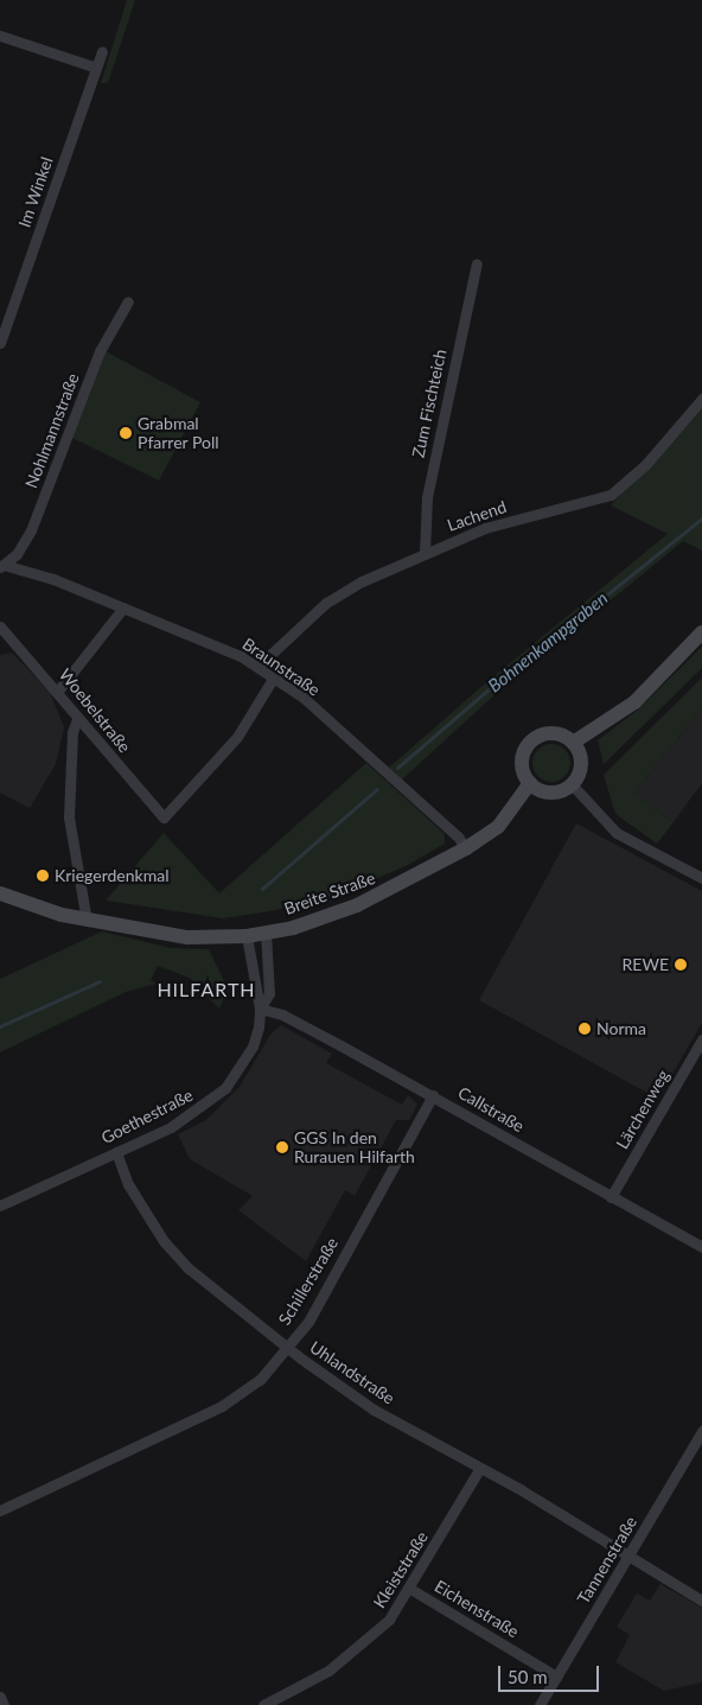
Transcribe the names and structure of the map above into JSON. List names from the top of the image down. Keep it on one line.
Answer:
{"streets":{"main road":["Breite Straße"],"street":["Im Winkel","Zum Fischteich","Nohlmannstraße","Lachend","Braunstraße","Woebelstraße","Callstraße","Lärchenweg","Goethestraße","Schillerstraße","Uhlandstraße","Tannenstraße","Kleiststraße","Eichenstraße"]},"crossings":[["Zum Fischteich","Lachend"],["Nohlmannstraße","Braunstraße"],["Lachend","Braunstraße"],["Braunstraße","Woebelstraße"],["Braunstraße","Breite Straße"],["Breite Straße","Goethestraße"],["Callstraße","Lärchenweg"],["Callstraße","Goethestraße"],["Callstraße","Schillerstraße"],["Goethestraße","Uhlandstraße"],["Schillerstraße","Uhlandstraße"],["Uhlandstraße","Tannenstraße"],["Uhlandstraße","Kleiststraße"],["Tannenstraße","Eichenstraße"],["Kleiststraße","Eichenstraße"]],"districts":["HILFARTH"],"water":["Bohnenkampgraben"],"places":["Grabmal Pfarrer Poll","Kriegerdenkmal","REWE","Norma","GGS In den Rurauen Hilfarth"],"scale_bar":"50 m"}
